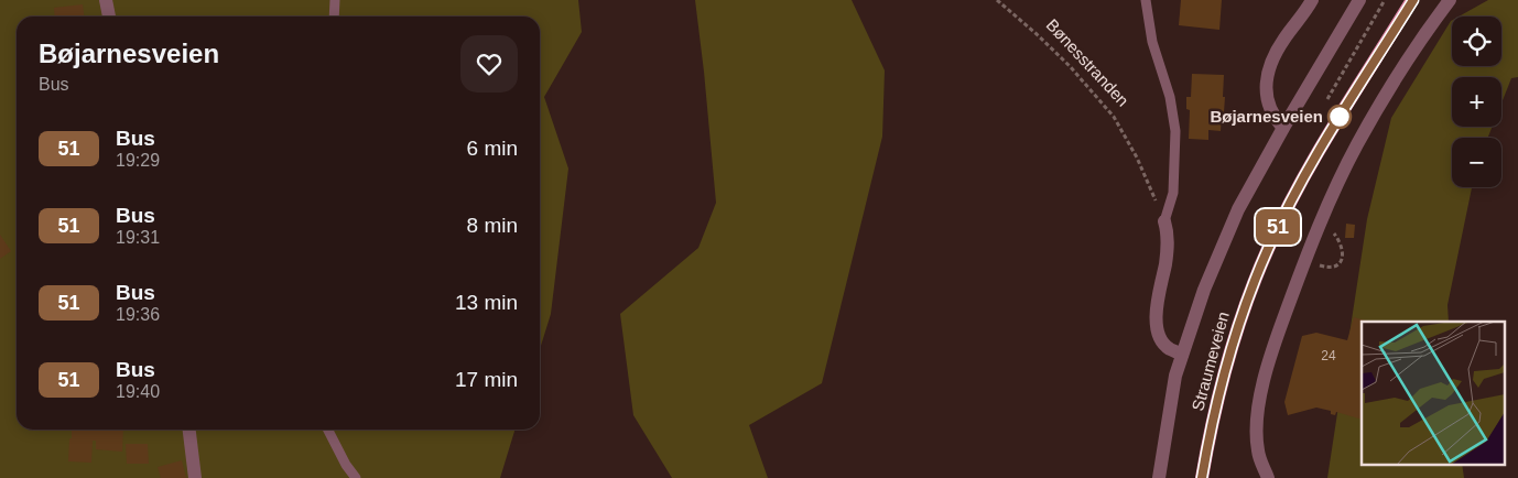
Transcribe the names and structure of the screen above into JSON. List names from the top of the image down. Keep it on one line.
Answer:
{"streets":{"main road":["Straumeveien"],"path":["Bønesstranden"]},"places":["Bøjarnesveien"],"lines":["bus line 51"],"house_numbers":["24"],"page":{"on_map":"51","map_buttons":["+","−"],"heading":["Bøjarnesveien","Bus"],"list":[{"mark":"51","name":"Bus","note":"19:29","value":"6 min"},{"mark":"51","name":"Bus","note":"19:31","value":"8 min"},{"mark":"51","name":"Bus","note":"19:36","value":"13 min"},{"mark":"51","name":"Bus","note":"19:40","value":"17 min"}]}}
